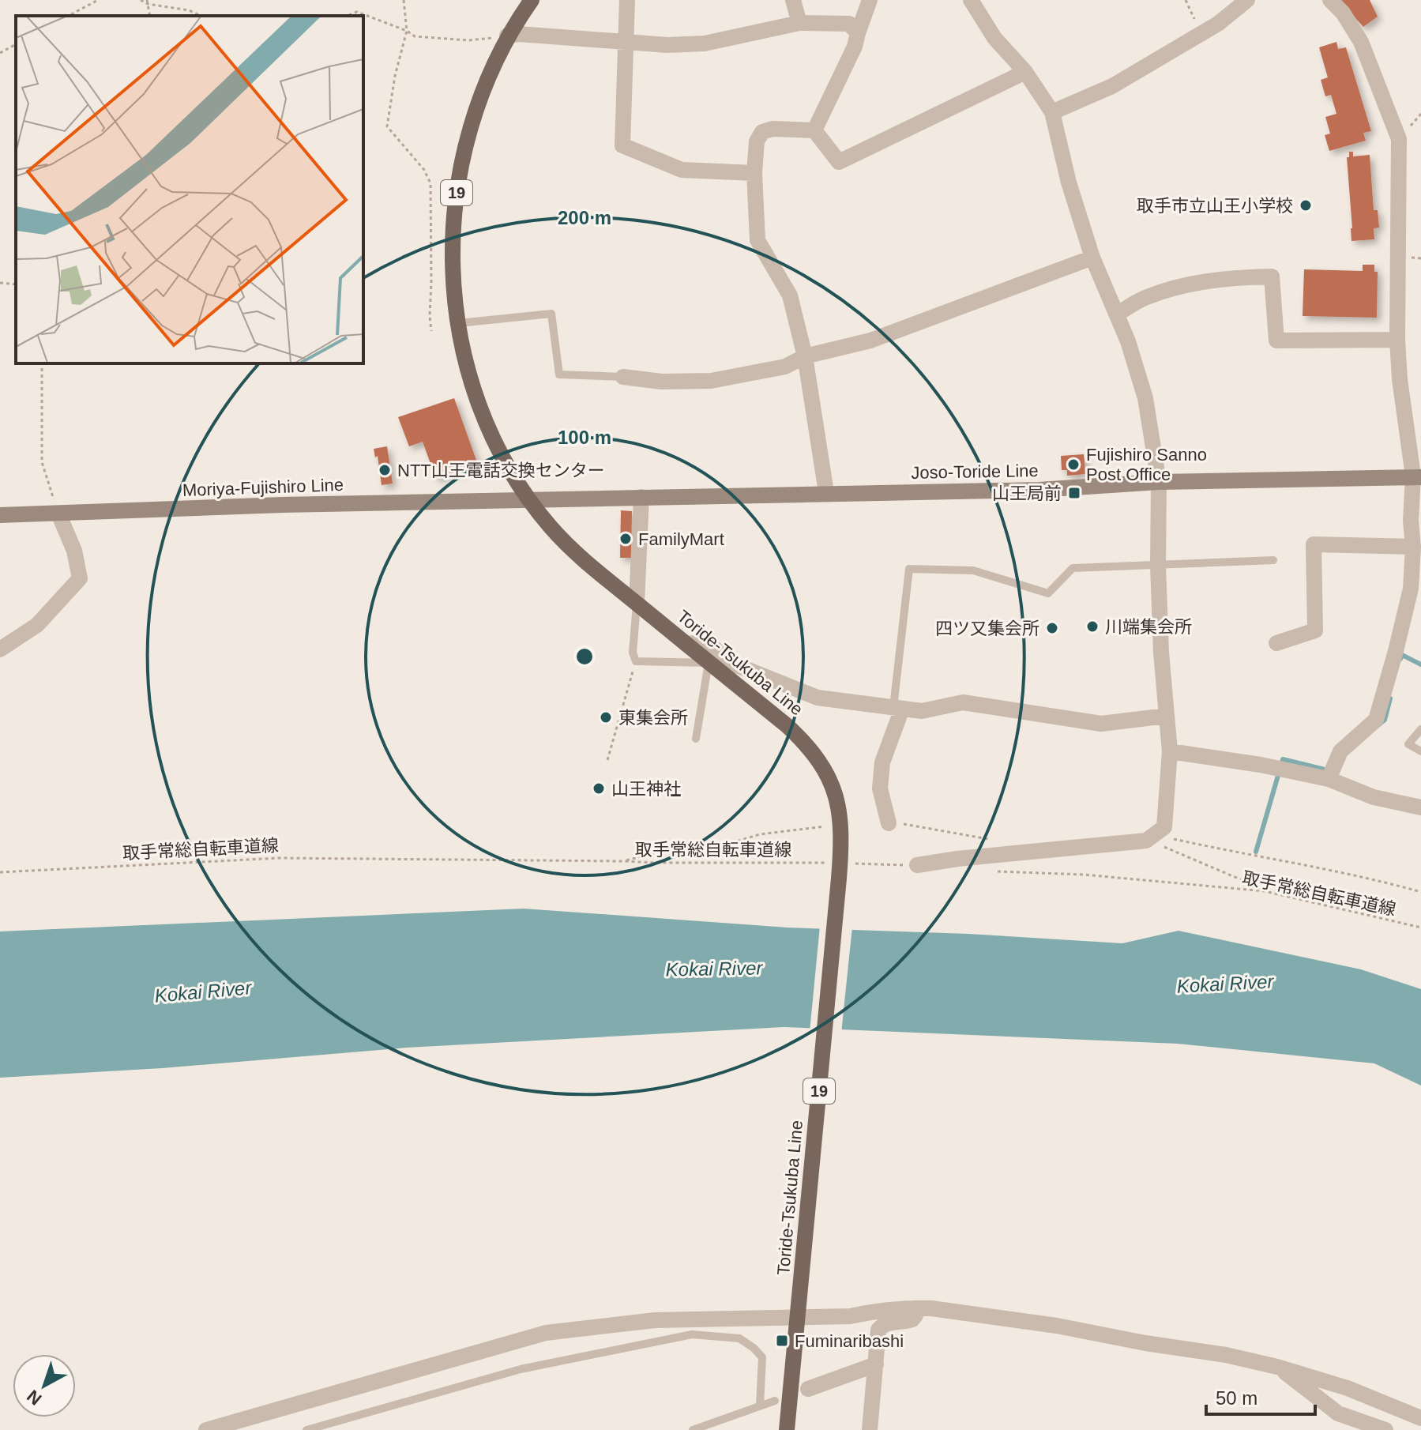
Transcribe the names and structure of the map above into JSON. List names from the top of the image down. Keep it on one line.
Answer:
{"streets":{"main road":["19","Joso-Toride Line","Moriya-Fujishiro Line","Toride-Tsukuba Line"],"path":["取手常総自転車道線"]},"crossings":[["Joso-Toride Line","Moriya-Fujishiro Line"],["Joso-Toride Line","Toride-Tsukuba Line"],["Moriya-Fujishiro Line","Toride-Tsukuba Line"],["Toride-Tsukuba Line","取手常総自転車道線"]],"water":["Kokai River"],"places":{"other":["取手市立山王小学校","Fujishiro Sanno Post Office","NTT山王電話交換センター","FamilyMart","川端集会所","四ツ又集会所","東集会所","山王神社"],"transit":["山王局前","Fuminaribashi"]},"scale_bar":"50 m","north":"bottom left","rings":["200 m","100 m"]}
